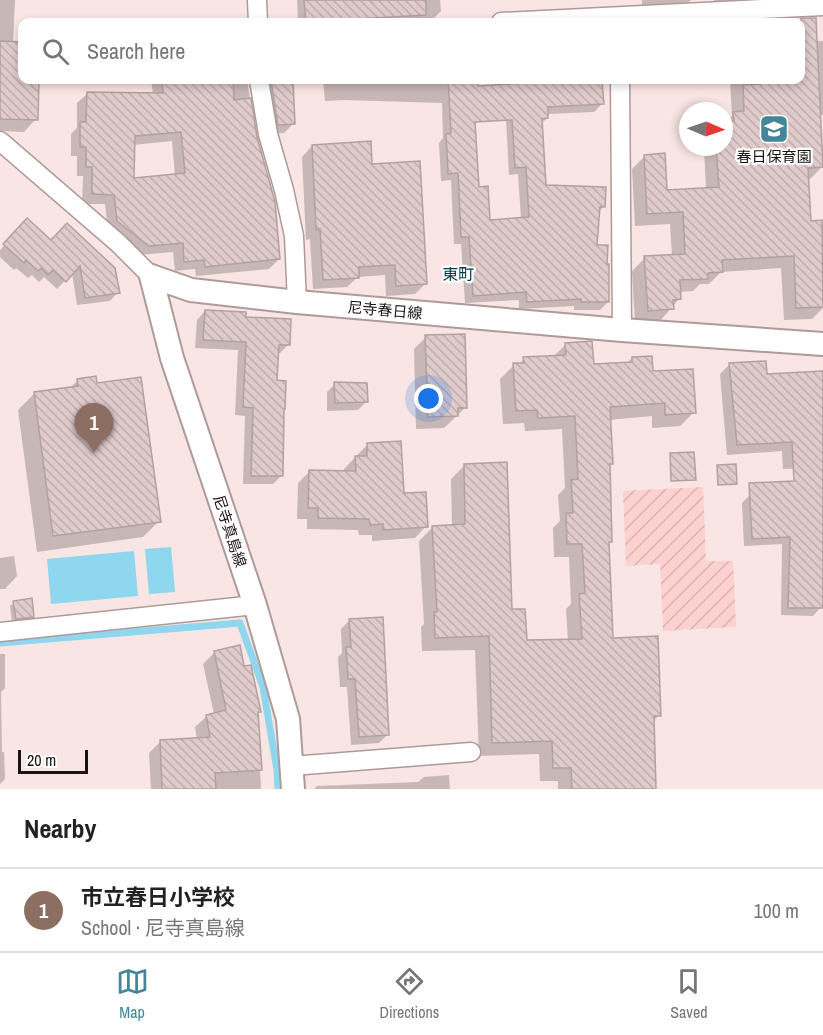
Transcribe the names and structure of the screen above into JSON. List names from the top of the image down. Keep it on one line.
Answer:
{"streets":{"street":["尼寺春日線","尼寺真島線"]},"crossings":[["尼寺春日線","尼寺真島線"]],"districts":["東町"],"places":{"school or university":["春日保育園"]},"scale_bar":"20 m","north":"right","page":{"search":"Search here","pins":"1","scale":"20 m","heading":"Nearby","list":[{"mark":"1","name":"市立春日小学校","note":"School · 尼寺真島線","value":"100 m"}],"nav":["Map","Directions","Saved"]}}
